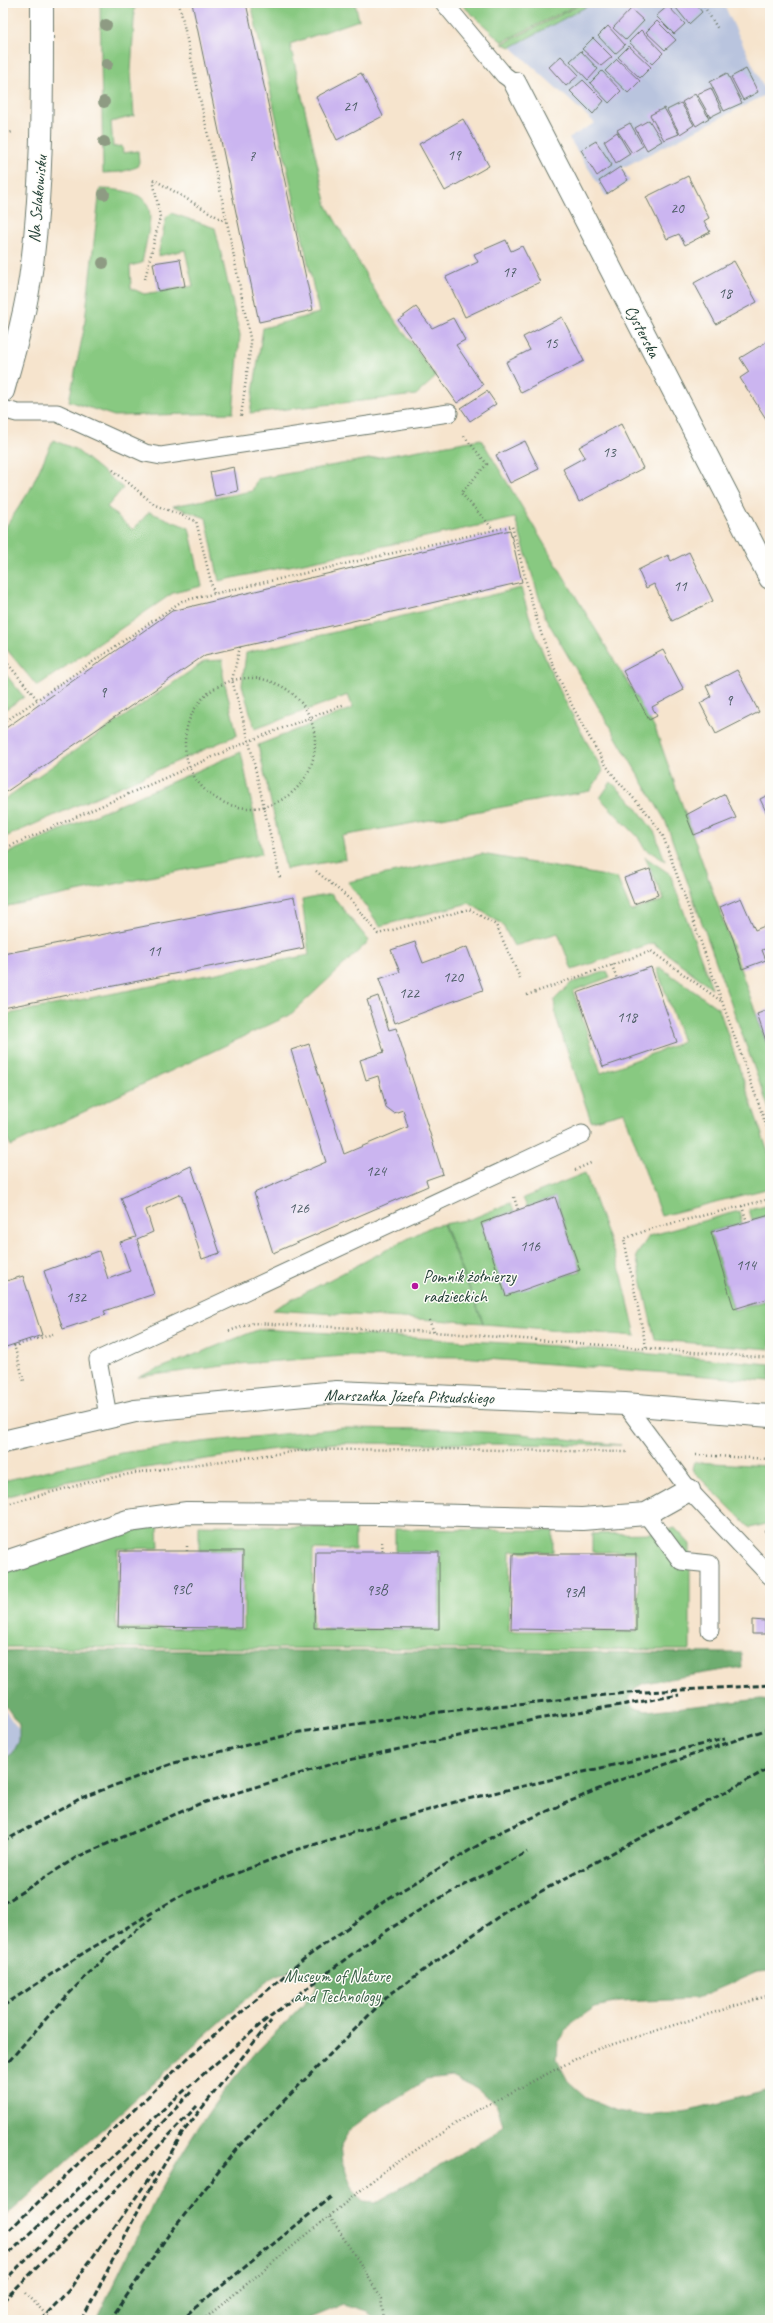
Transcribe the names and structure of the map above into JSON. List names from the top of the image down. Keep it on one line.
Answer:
{"streets":{"street":["Na Szlakowisku","Cysterska","Marszałka Józefa Piłsudskiego"]},"parks":["Museum of Nature and Technology"],"places":["Pomnik żołnierzy radzieckich"],"house_numbers":["21","19","7","20","17","18","15","13","11","9","9","11","120","122","118","124","126","116","114","132","93C","93B","93A"]}
